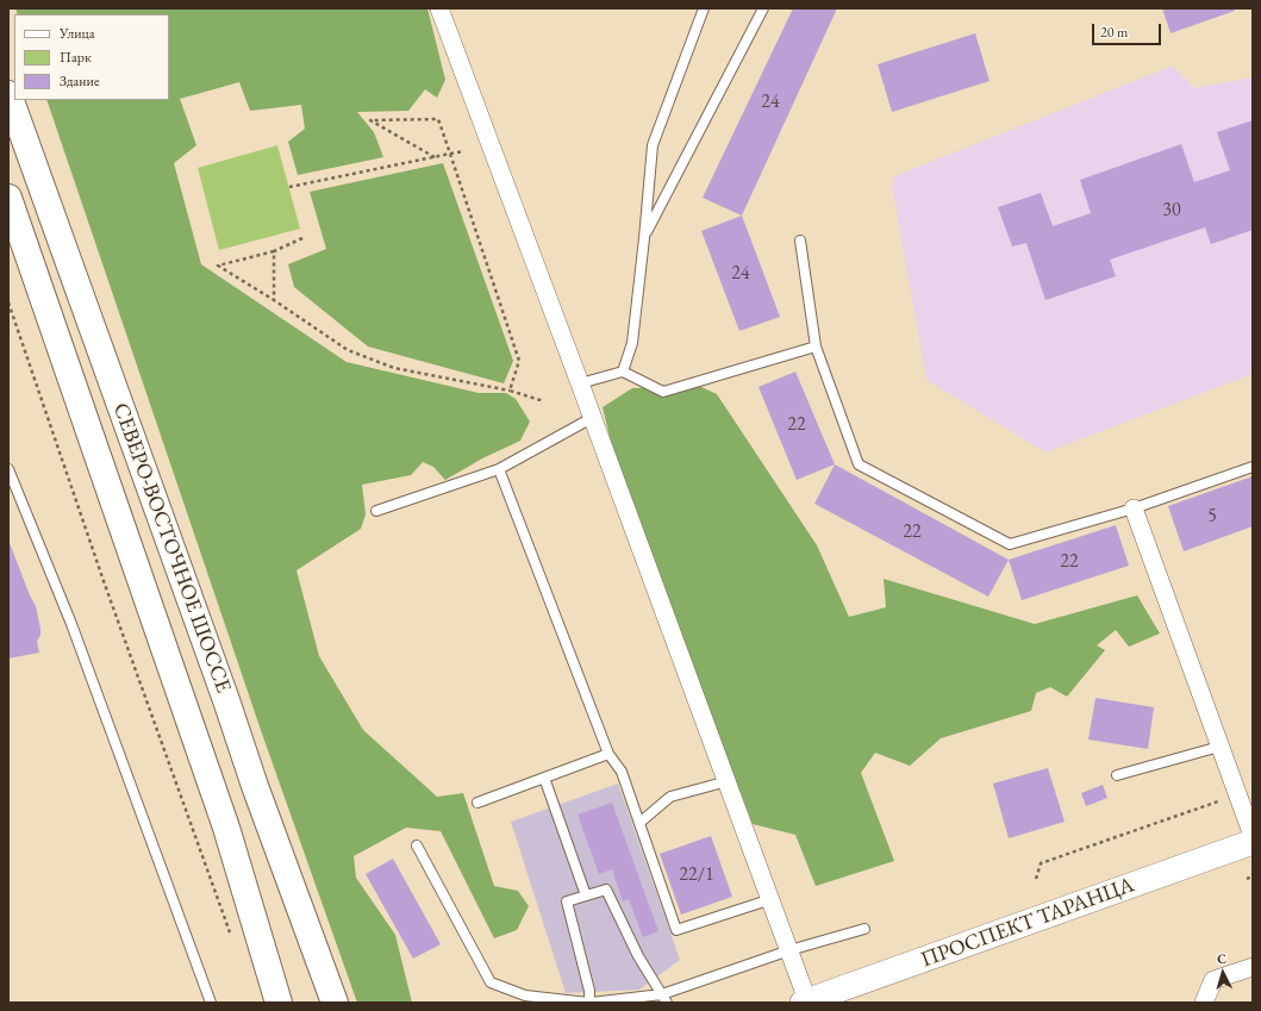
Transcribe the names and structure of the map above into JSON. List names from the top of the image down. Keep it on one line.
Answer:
{"streets":{"main road":["СЕВЕРО-ВОСТОЧНОЕ ШОССЕ","ПРОСПЕКТ ТАРАНЦА"]},"house_numbers":["24","30","24","22","5","22","22","22/1"],"legend":["Улица","Парк","Здание"],"scale_bar":"20 m","north":"top"}
